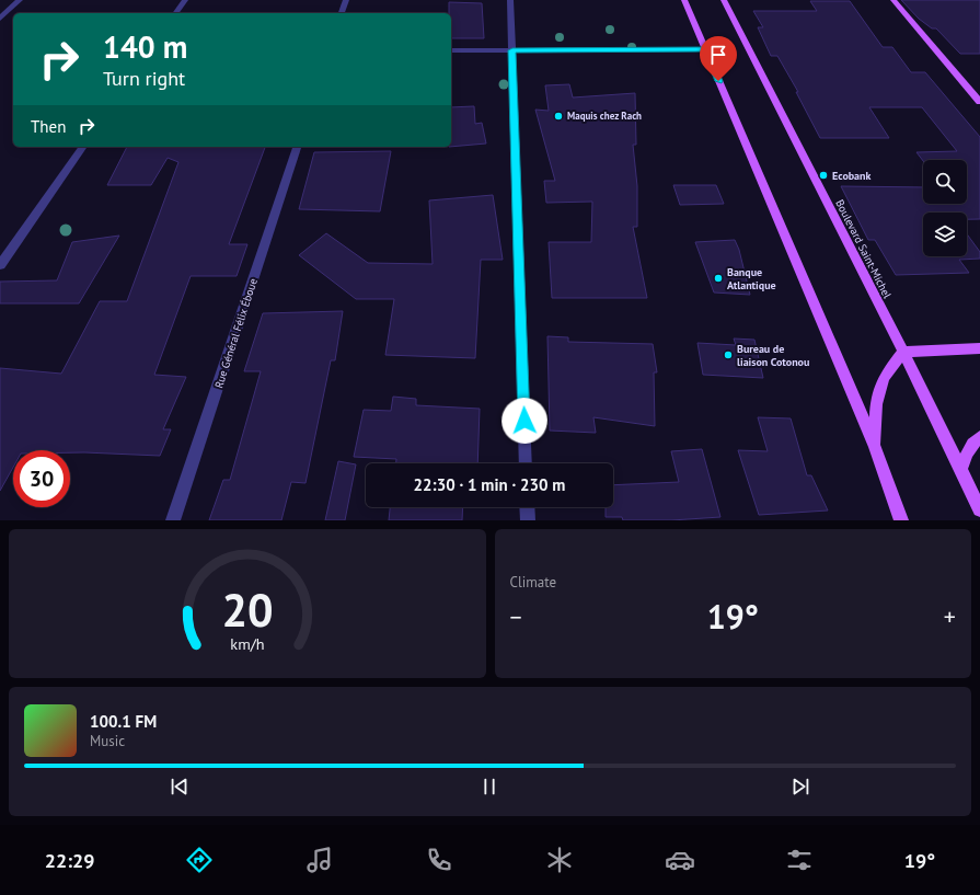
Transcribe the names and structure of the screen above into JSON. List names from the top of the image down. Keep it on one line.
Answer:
{"streets":{"main road":["Boulevard Saint-Michel"],"street":["Rue Général Félix Éboue"]},"places":["Maquis chez Rach","Ecobank","Banque Atlantique","Bureau de liaison Cotonou"],"page":{"turn":["140 m","Turn right"],"then":"Then","limit":"30","trip":"22:30 · 1 min · 230 m","tile":"Climate","heat":["−","19°","+"],"song":["100.1 FM","Music"],"tabs":["22:29","19°"],"gauge":["20","km/h"]}}
